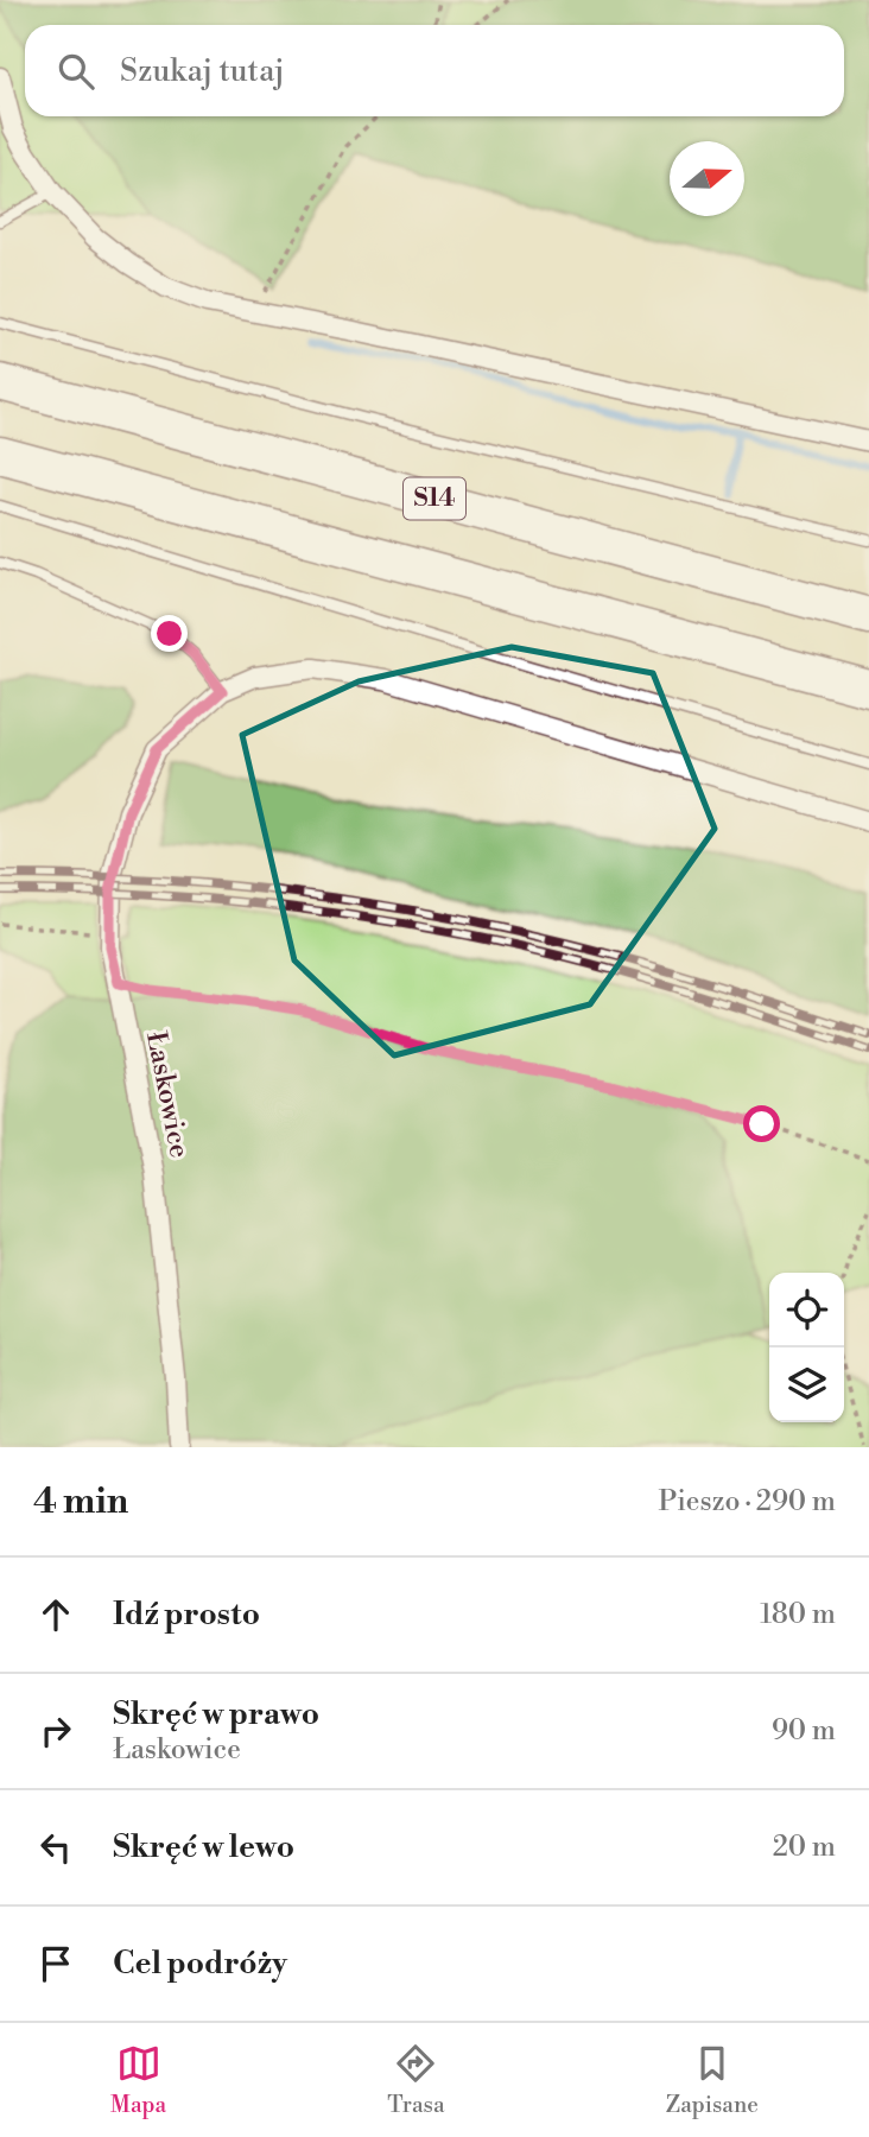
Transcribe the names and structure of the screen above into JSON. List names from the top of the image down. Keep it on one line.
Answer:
{"streets":{"highway":["S14"],"street":["Łaskowice"]},"north":"right","page":{"search":"Szukaj tutaj","heading":["4 min","Pieszo · 290 m"],"list":[["Idź prosto","180 m"],["Skręć w prawo","Łaskowice","90 m"],["Skręć w lewo","20 m"],"Cel podróży"],"nav":["Mapa","Trasa","Zapisane"]}}
